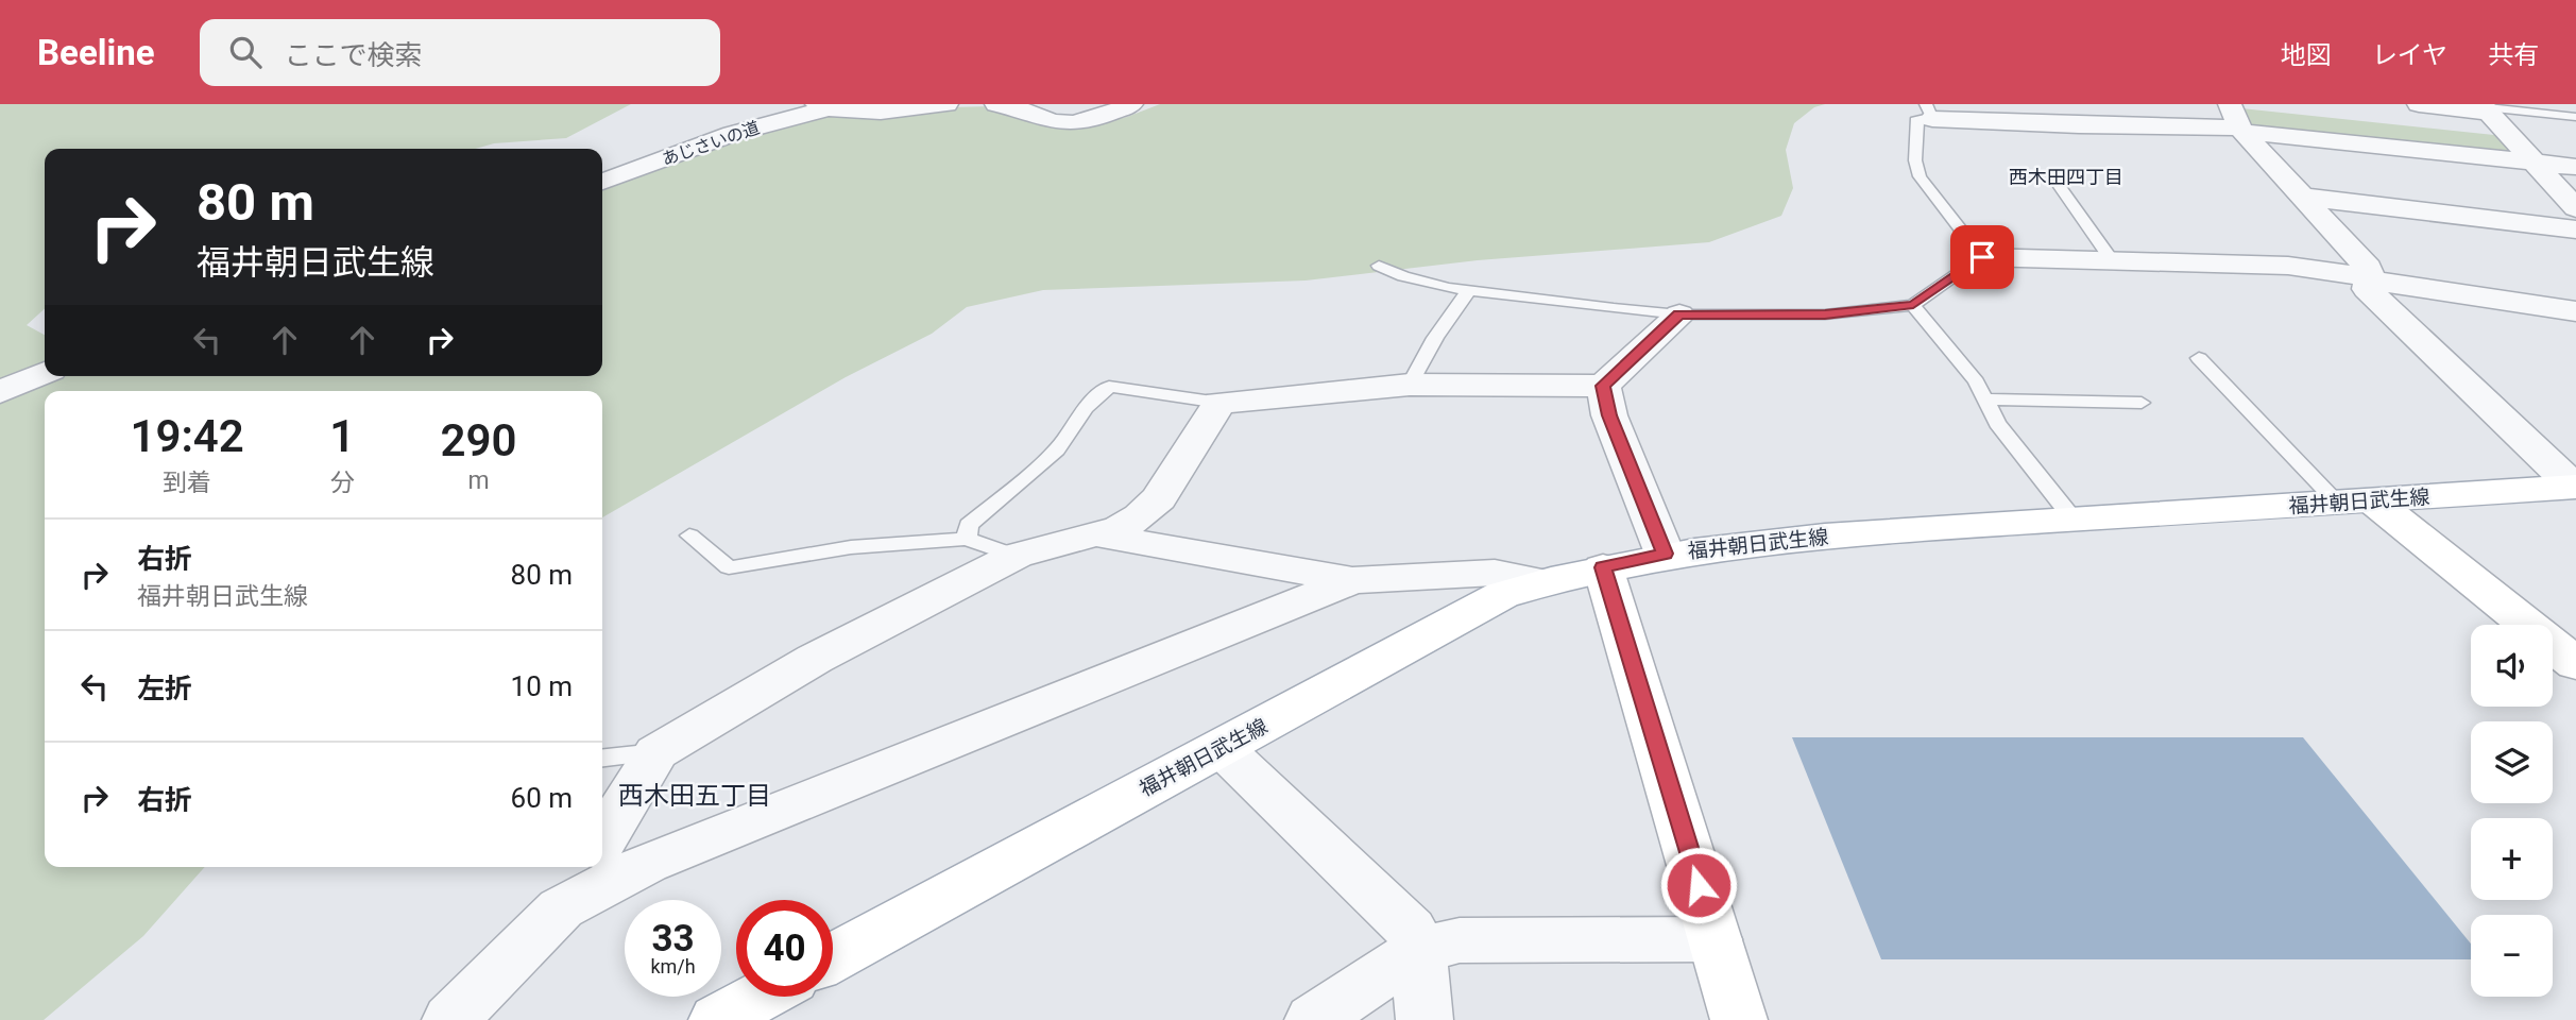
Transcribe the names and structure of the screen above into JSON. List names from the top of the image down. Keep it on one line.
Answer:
{"streets":{"main road":["福井朝日武生線"],"street":["あじさいの道"]},"districts":["西木田四丁目","西木田五丁目"],"page":{"header":"Beeline","search":"ここで検索","nav":["地図","レイヤ","共有"],"turn":["80 m","福井朝日武生線"],"eta":["19:42","到着","1","分","290","m"],"list":[{"name":"右折","note":"福井朝日武生線","value":"80 m"},{"name":"左折","value":"10 m"},{"name":"右折","value":"60 m"}],"map_buttons":["+","−"],"speed":"33 km/h","limit":"40"}}
